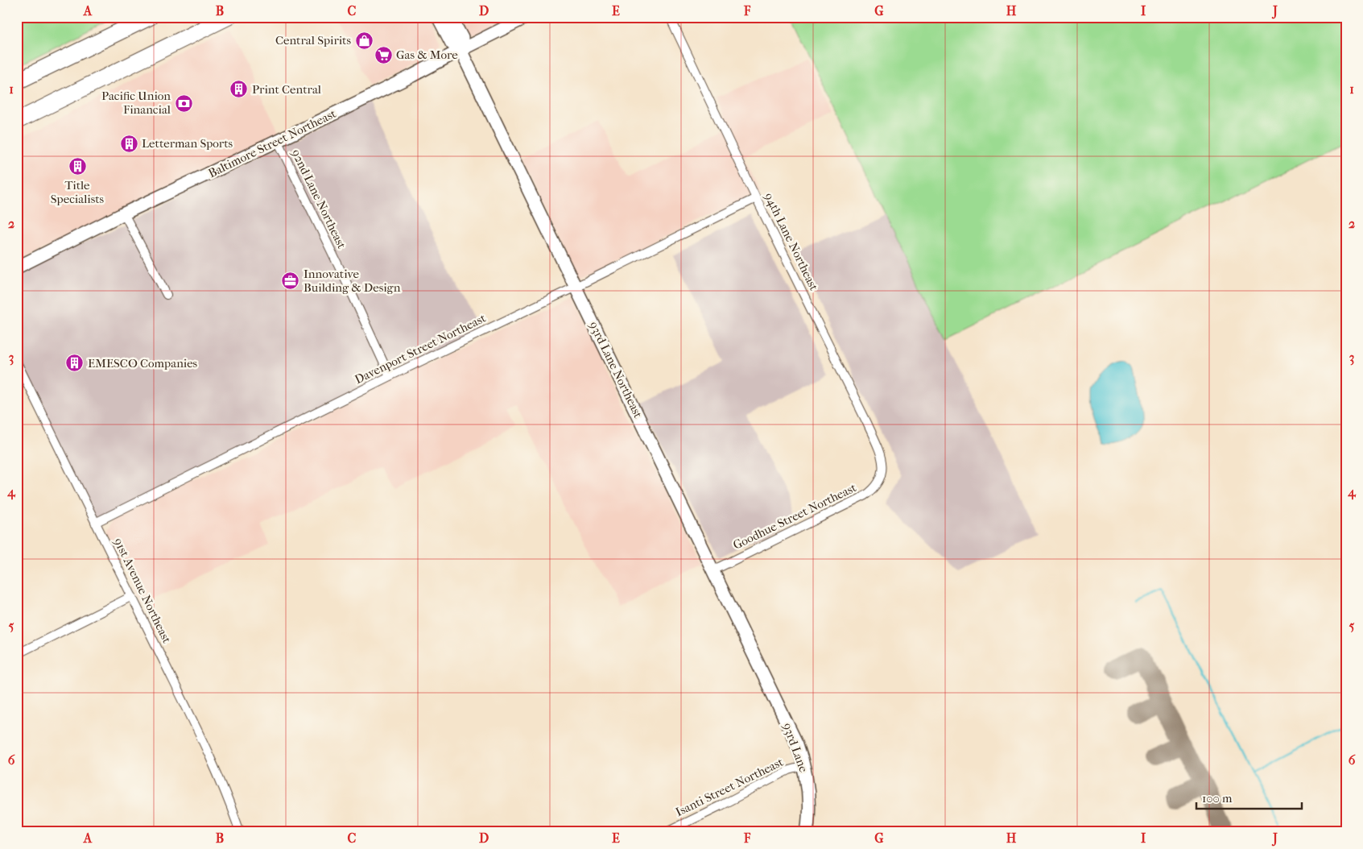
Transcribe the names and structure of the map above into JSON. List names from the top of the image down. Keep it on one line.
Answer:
{"streets":{"street":["Baltimore Street Northeast","92nd Lane Northeast","94th Lane Northeast","Davenport Street Northeast","93rd Lane Northeast","Goodhue Street Northeast","91st Avenue Northeast","93rd Lane","Isanti Street Northeast"]},"crossings":[["Baltimore Street Northeast","92nd Lane Northeast"],["Baltimore Street Northeast","93rd Lane Northeast"],["92nd Lane Northeast","Davenport Street Northeast"],["94th Lane Northeast","Davenport Street Northeast"],["94th Lane Northeast","Goodhue Street Northeast"],["Davenport Street Northeast","93rd Lane Northeast"],["Davenport Street Northeast","91st Avenue Northeast"],["93rd Lane Northeast","Goodhue Street Northeast"],["93rd Lane Northeast","93rd Lane"],["93rd Lane","Isanti Street Northeast"]],"places":{"shop":["Central Spirits"],"supermarket":["Gas & More"],"building":["Print Central","Letterman Sports","Title Specialists","EMESCO Companies"],"bank":["Pacific Union Financial"],"office":["Innovative Building & Design"]},"scale_bar":"100 m","grid":{"columns":["A","B","C","D","E","F","G","H","I","J"],"rows":["1","2","3","4","5","6"]}}
